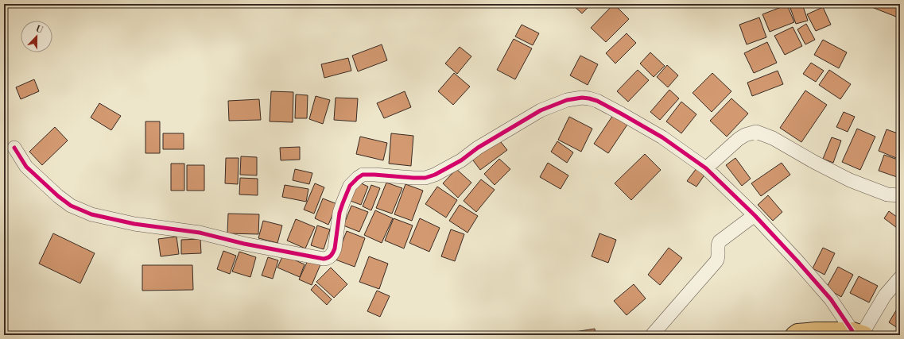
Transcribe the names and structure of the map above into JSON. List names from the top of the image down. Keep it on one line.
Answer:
{"north":"top"}
